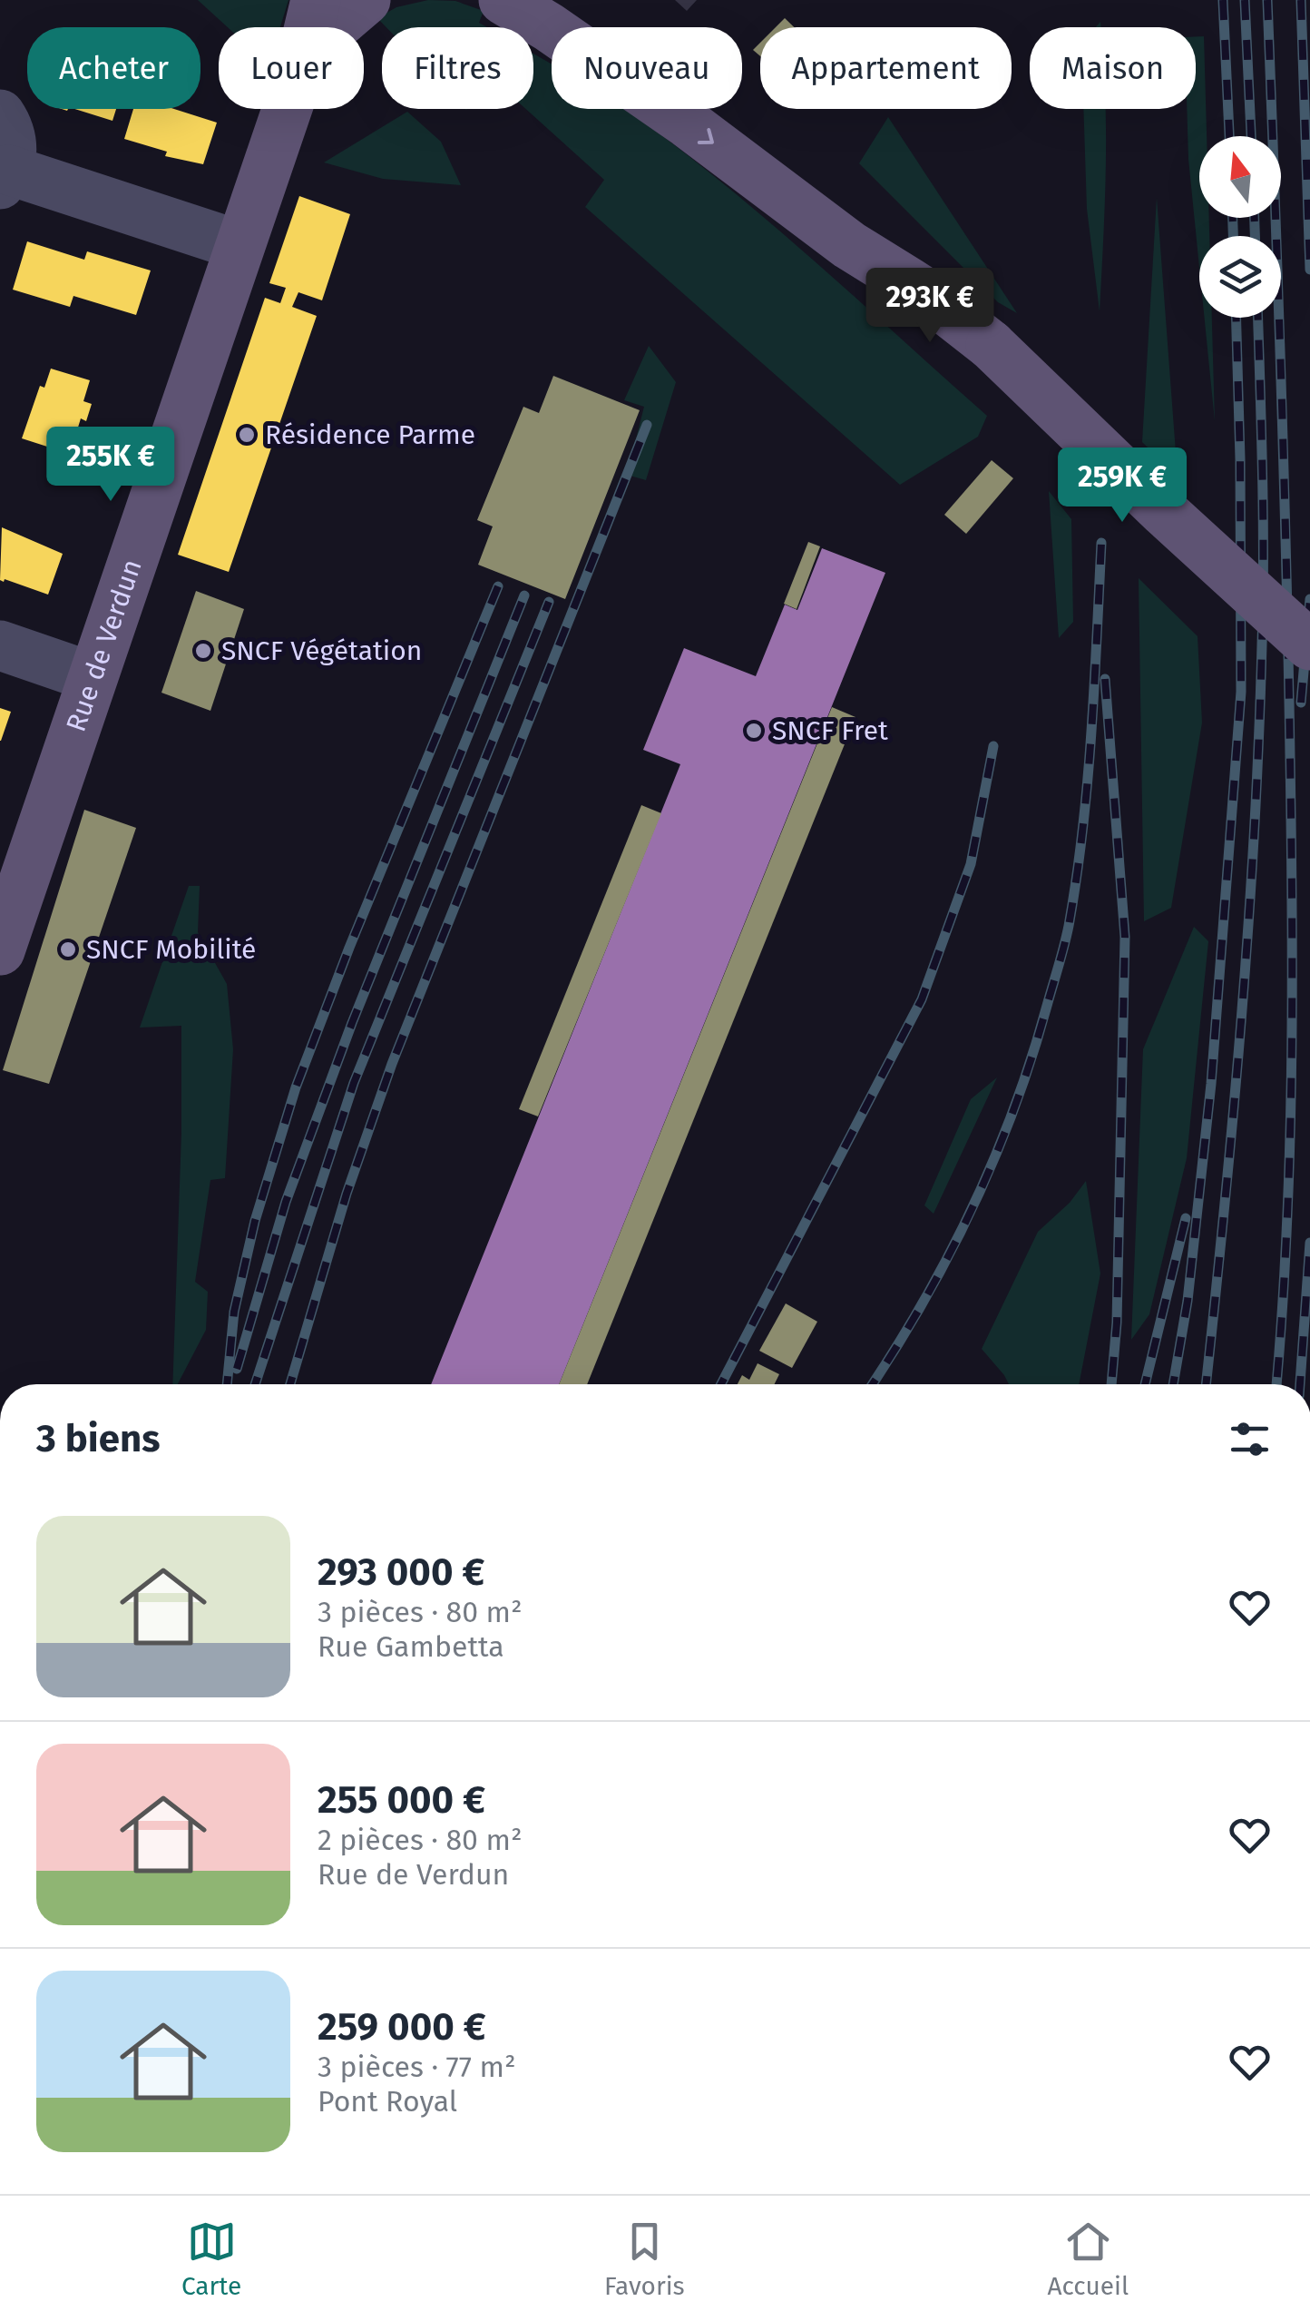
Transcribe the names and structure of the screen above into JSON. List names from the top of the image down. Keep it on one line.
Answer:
{"streets":{"main road":["Rue de Verdun"]},"places":["Résidence Parme","SNCF Végétation","SNCF Fret","SNCF Mobilité"],"north":"top","page":{"chip":["Acheter","Louer","Filtres","Nouveau","Appartement","Maison"],"price":["293K €","255K €","259K €"],"heading":"3 biens","list":[{"name":"293 000 €","note":"3 pièces · 80 m² · Rue Gambetta"},{"name":"255 000 €","note":"2 pièces · 80 m² · Rue de Verdun"},{"name":"259 000 €","note":"3 pièces · 77 m² · Pont Royal"}],"tabs":["Carte","Favoris","Accueil"]}}
